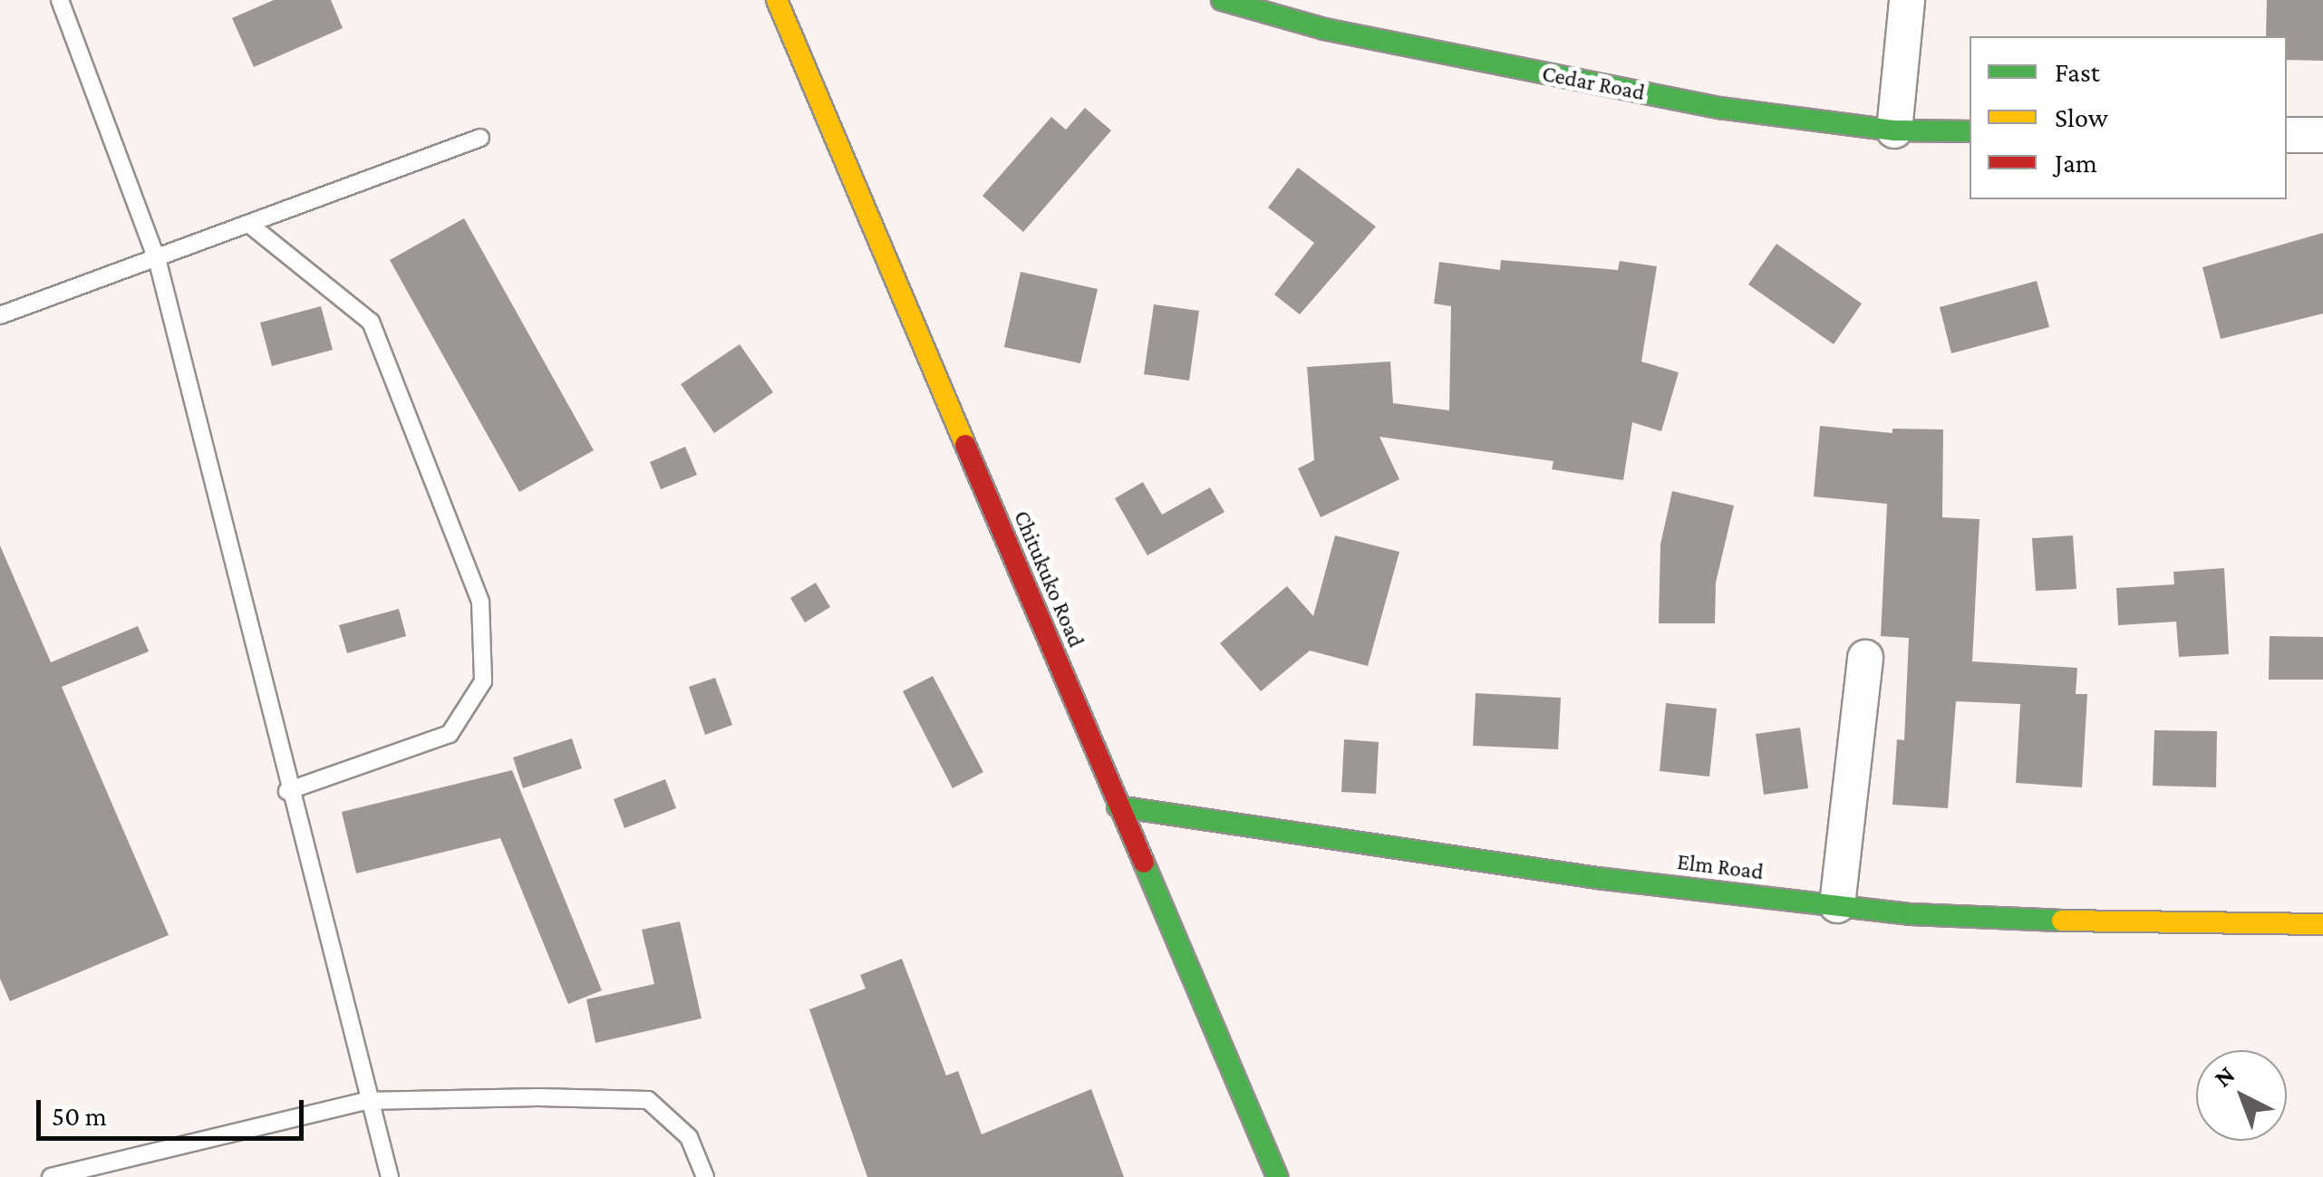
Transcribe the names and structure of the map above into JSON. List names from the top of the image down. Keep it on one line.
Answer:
{"streets":{"street":["Cedar Road","Chitukuko Road","Elm Road"]},"crossings":[["Chitukuko Road","Elm Road"]],"legend":["Fast","Slow","Jam"],"scale_bar":"50 m","north":"top left"}
